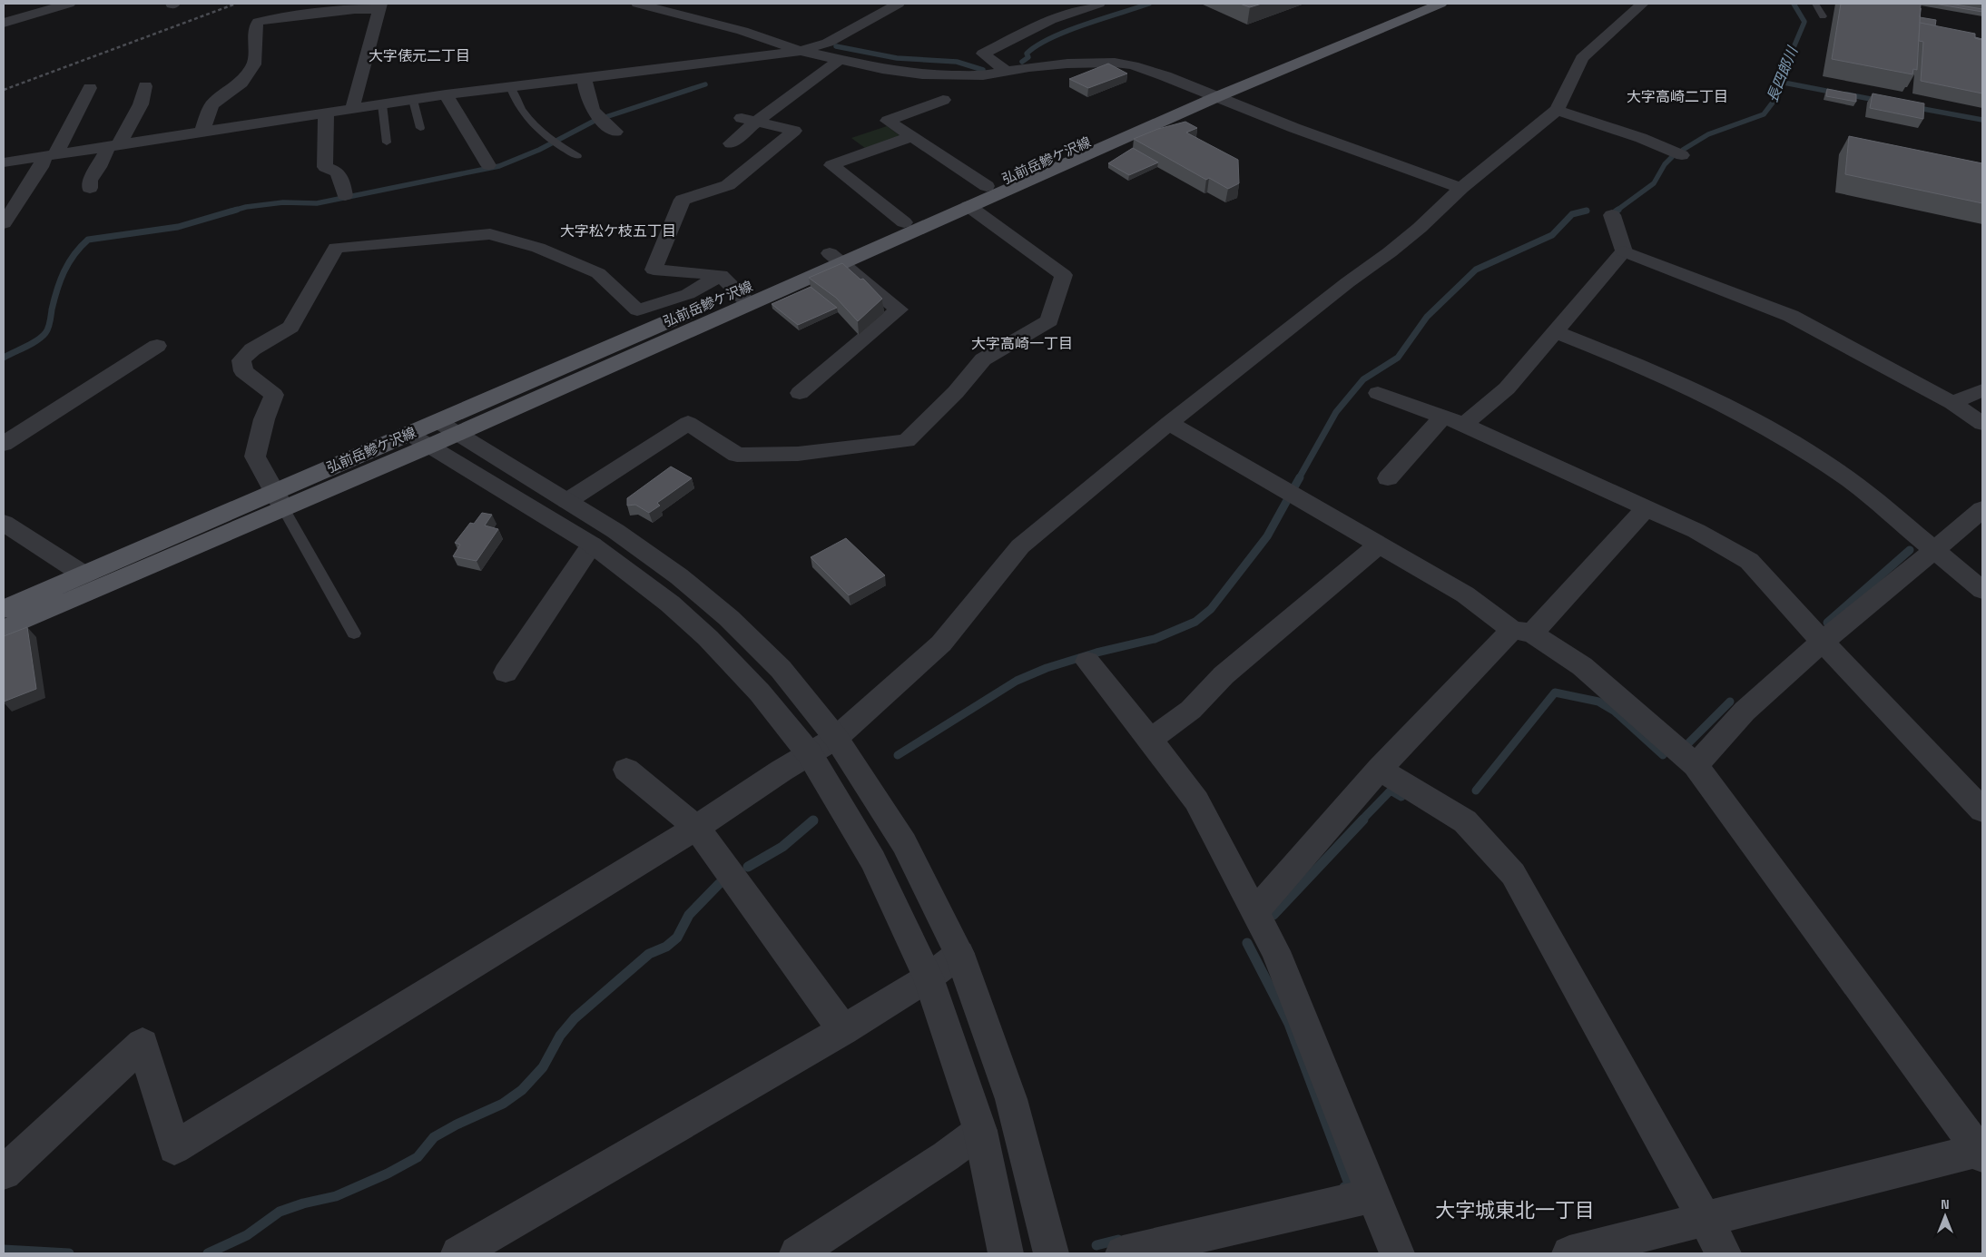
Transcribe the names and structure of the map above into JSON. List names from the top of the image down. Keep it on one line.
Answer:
{"streets":{"main road":["弘前岳鰺ケ沢線"]},"districts":["大字俵元二丁目","大字高崎二丁目","大字松ケ枝五丁目","大字高崎一丁目","大字城東北一丁目"],"water":["長四郎川"],"north":"top"}
